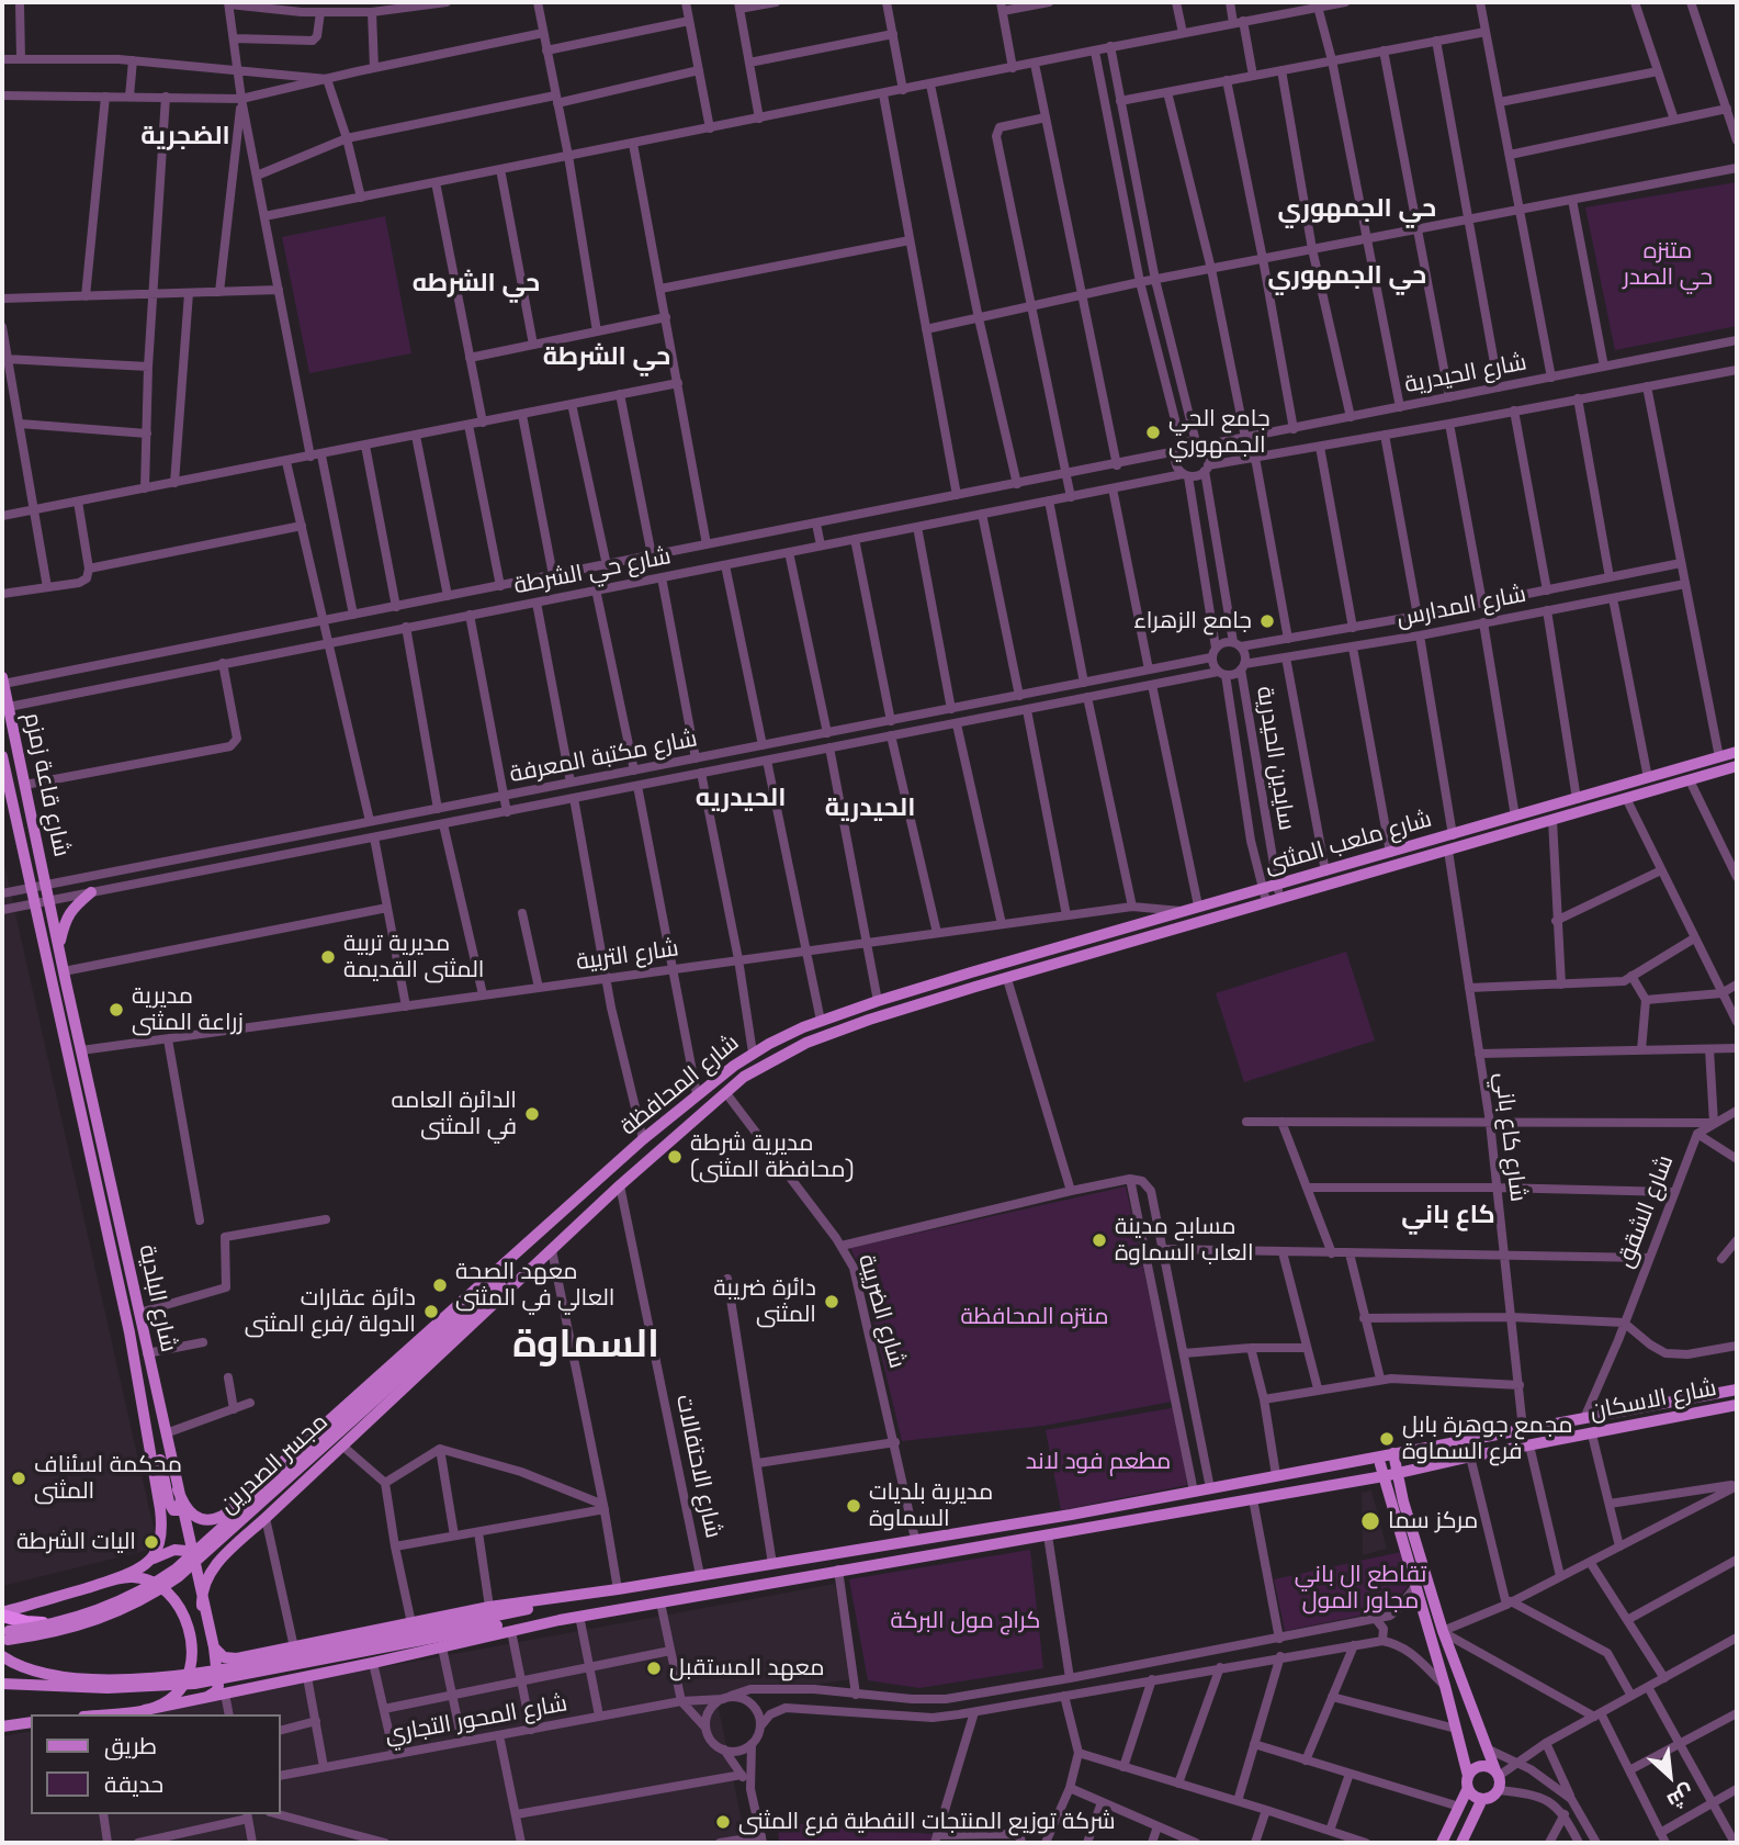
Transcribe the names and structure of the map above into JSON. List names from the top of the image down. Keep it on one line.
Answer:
{"streets":{"main road":["شارع قاعة زمزم","شارع ملعب المثنى","شارع المحافظة","شارع البلدية","شارع الاسكان","مجسر الصدرين"],"street":["شارع الحيدرية","شارع حي الشرطة","شارع المدارس","شارع مكتبة المعرفة","سايدين الحيدرية","شارع التربية","شارع كاع باني","شارع الشقق","شارع الضريبة","شارع الاحتفالات","شارع المحور التجاري"]},"crossings":[["شارع الحيدرية","شارع حي الشرطة"],["شارع حي الشرطة","شارع قاعة زمزم"],["شارع المدارس","شارع مكتبة المعرفة"],["شارع المدارس","سايدين الحيدرية"],["شارع مكتبة المعرفة","سايدين الحيدرية"],["شارع مكتبة المعرفة","شارع قاعة زمزم"],["شارع مكتبة المعرفة","شارع البلدية"],["سايدين الحيدرية","شارع ملعب المثنى"],["شارع قاعة زمزم","شارع البلدية"],["شارع ملعب المثنى","شارع التربية"],["شارع ملعب المثنى","شارع المحافظة"],["شارع ملعب المثنى","شارع كاع باني"],["شارع التربية","شارع البلدية"],["شارع المحافظة","شارع الضريبة"],["شارع المحافظة","مجسر الصدرين"],["شارع المحافظة","شارع الاحتفالات"],["شارع كاع باني","شارع الاسكان"],["شارع الشقق","شارع الاسكان"],["شارع الضريبة","شارع الاسكان"],["شارع الاسكان","شارع الاحتفالات"]],"districts":["الضجرية","حي الجمهوري","حي الجمهوري","حي الشرطه","حي الشرطة","الحيدريه","الحيدرية","كاع باني","السماوة"],"parks":["متنزه حي الصدر","منتزه المحافظة","مطعم فود لاند","تقاطع ال باني مجاور المول","كراج مول البركة"],"places":["جامع الحي الجمهوري","جامع الزهراء","مديرية تربية المثنى القديمة","مديرية زراعة المثنى","الدائرة العامه في المثنى","مديرية شرطة (محافظة المثنى)","مسابح مدينة العاب السماوة","معهد الصحة العالي في المثنى","دائرة ضريبة المثنى","دائرة عقارات الدولة /فرع المثنى","مجمع جوهرة بابل فرع السماوة","محكمة اسئناف المثنى","مديرية بلديات السماوة","مركز سما","اليات الشرطة","معهد المستقبل","شركة توزيع المنتجات النفطية فرع المثنى"],"legend":["طريق","حديقة"],"north":"bottom right"}
